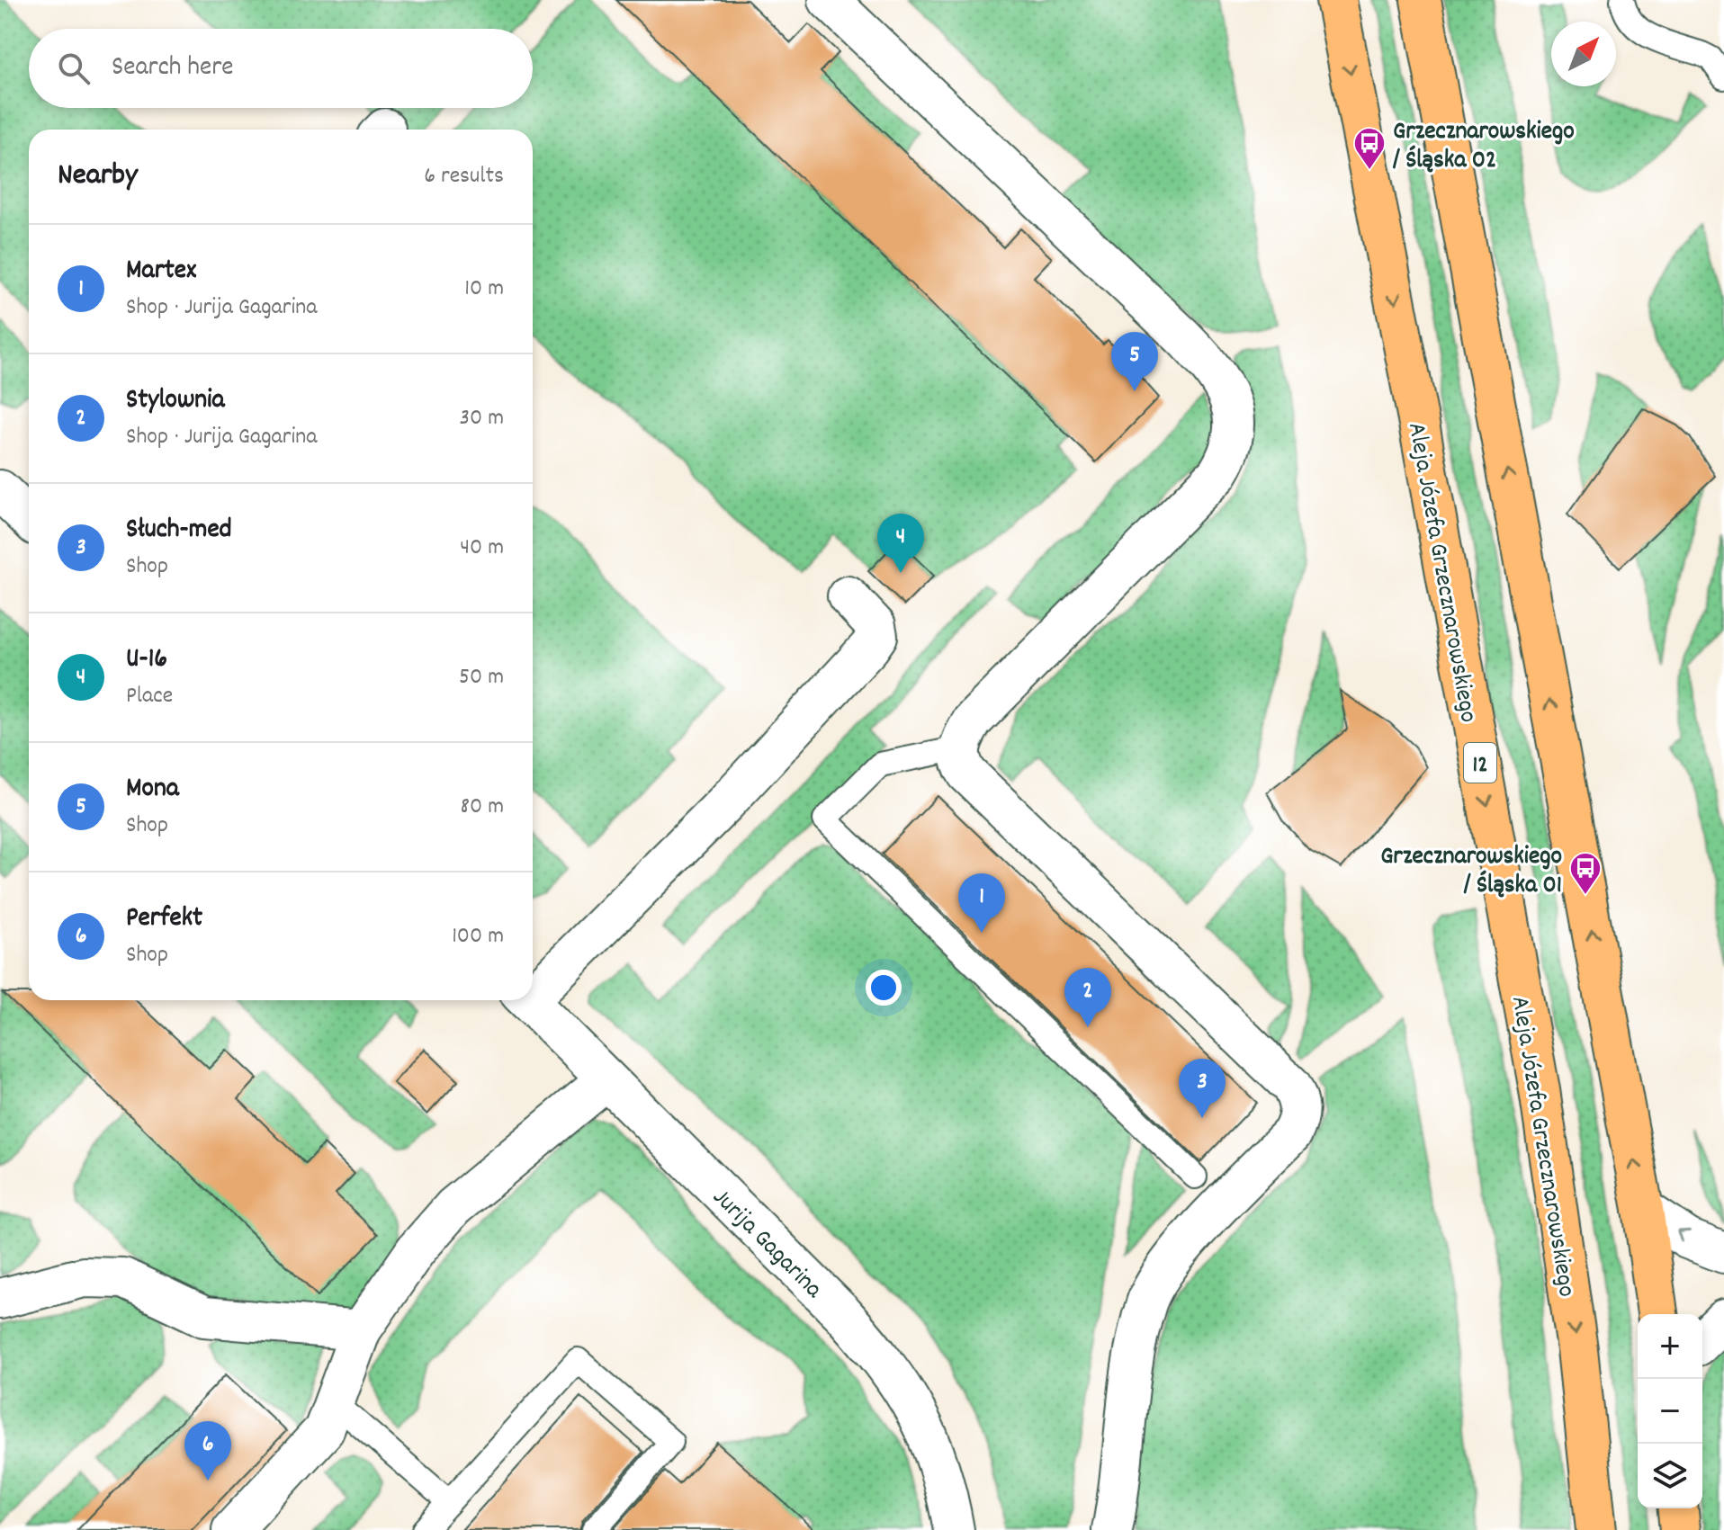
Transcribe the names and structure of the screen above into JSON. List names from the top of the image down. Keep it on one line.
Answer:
{"streets":{"main road":["Aleja Józefa Grzecznarowskiego","12"],"street":["Jurija Gagarina"]},"places":{"bus stop":["Grzecznarowskiego / Śląska 02","Grzecznarowskiego / Śląska 01"]},"north":"top right","page":{"search":"Search here","heading":["Nearby","6 results"],"list":[{"mark":"1","name":"Martex","note":"Shop · Jurija Gagarina","value":"10 m"},{"mark":"2","name":"Stylownia","note":"Shop · Jurija Gagarina","value":"30 m"},{"mark":"3","name":"Słuch-med","note":"Shop","value":"40 m"},{"mark":"4","name":"U-16","note":"Place","value":"50 m"},{"mark":"5","name":"Mona","note":"Shop","value":"80 m"},{"mark":"6","name":"Perfekt","note":"Shop","value":"100 m"}],"pins":["5","4","1","2","3","6"],"map_buttons":["+","−"]}}
